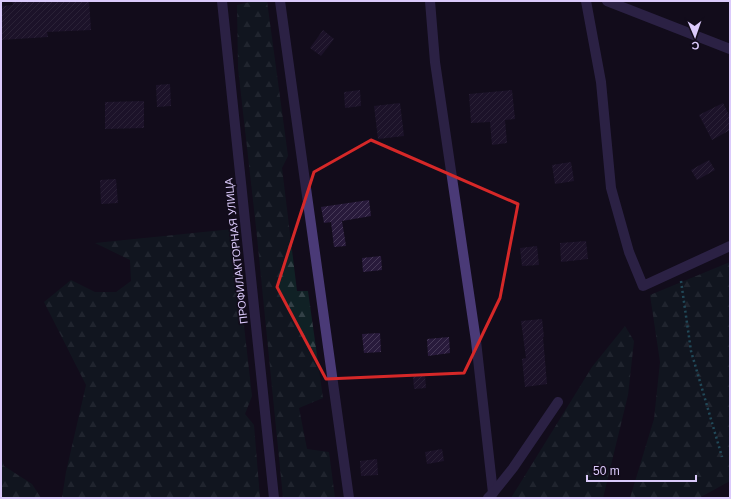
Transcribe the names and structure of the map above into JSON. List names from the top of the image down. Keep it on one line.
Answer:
{"streets":{"street":["ПРОФИЛАКТОРНАЯ УЛИЦА"]},"scale_bar":"50 m","north":"bottom"}
